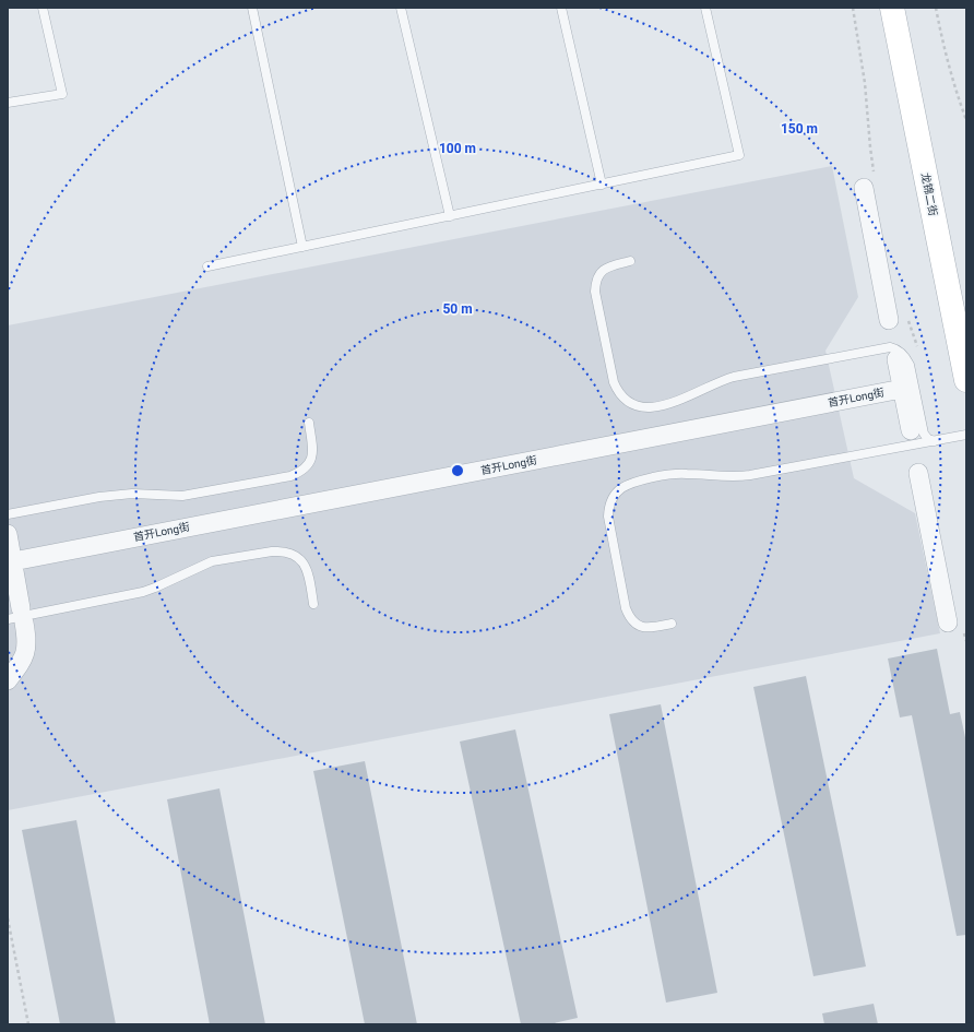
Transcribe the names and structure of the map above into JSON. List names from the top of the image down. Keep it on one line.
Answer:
{"streets":{"street":["龙锦二街","首开Long街"]},"rings":["150 m","100 m","50 m"]}
